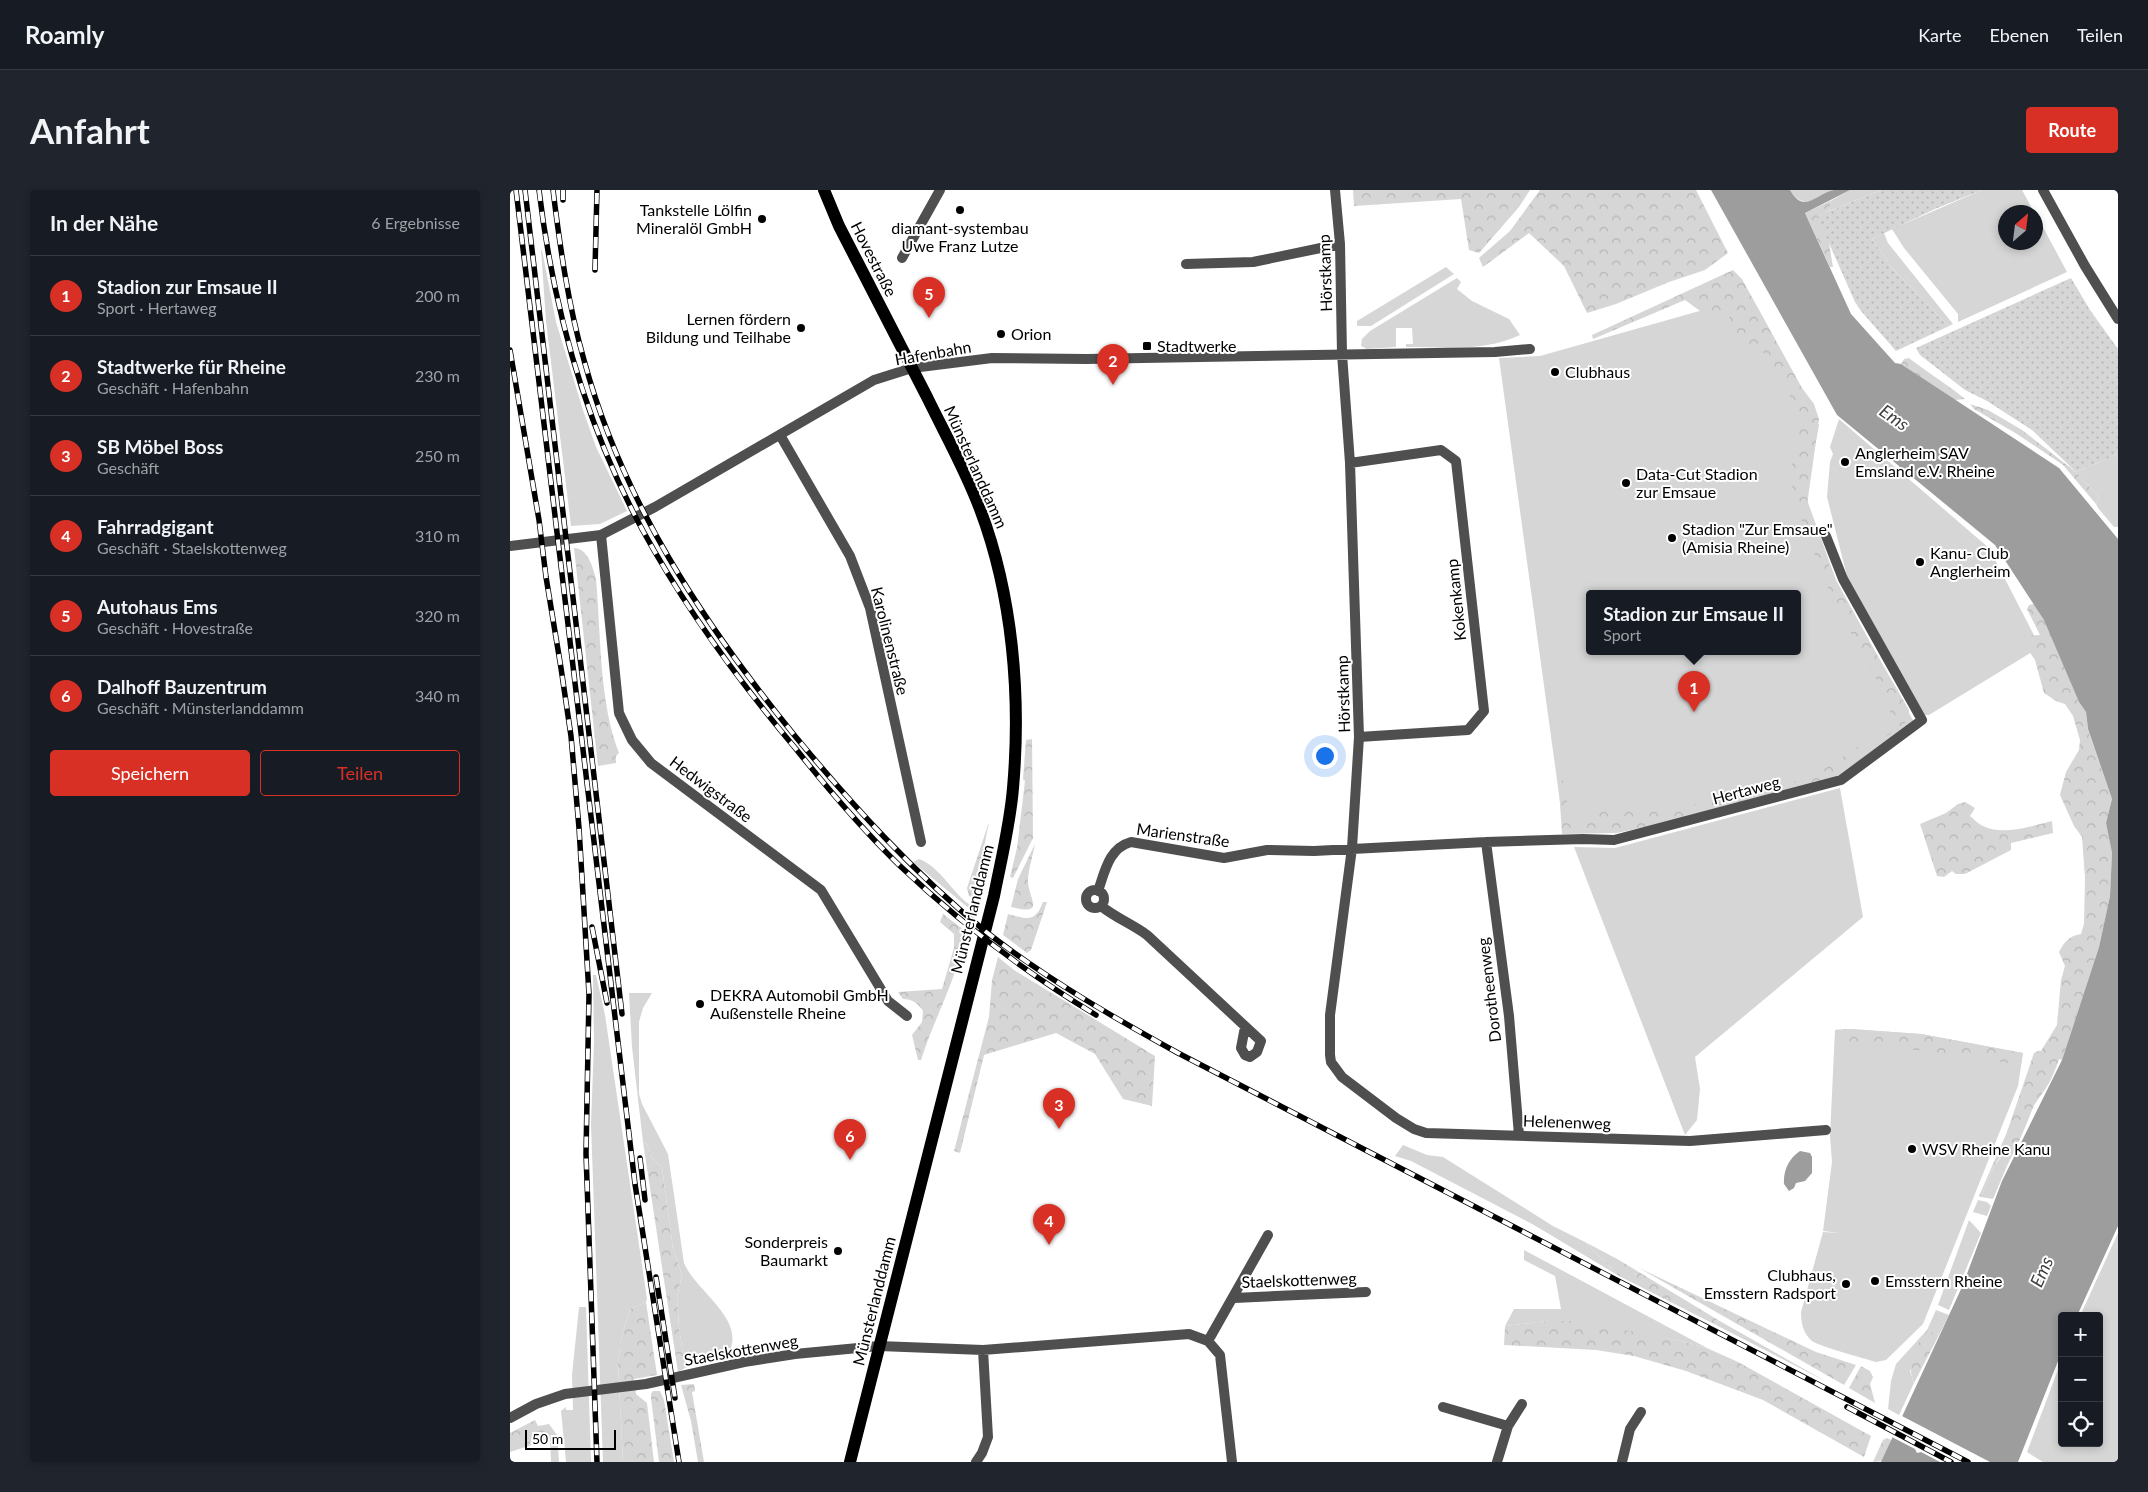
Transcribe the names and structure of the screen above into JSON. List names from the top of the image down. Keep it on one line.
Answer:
{"streets":{"main road":["Hovestraße","Münsterlanddamm"],"street":["Hörstkamp","Hafenbahn","Kokenkamp","Karolinenstraße","Hedwigstraße","Hertaweg","Marienstraße","Dorotheenweg","Helenenweg","Staelskottenweg"]},"crossings":[["Hovestraße","Hafenbahn"],["Hovestraße","Münsterlanddamm"],["Hörstkamp","Hafenbahn"],["Hörstkamp","Kokenkamp"],["Hörstkamp","Hertaweg"],["Hörstkamp","Marienstraße"],["Hörstkamp","Helenenweg"],["Hafenbahn","Münsterlanddamm"],["Hafenbahn","Karolinenstraße"],["Hafenbahn","Hedwigstraße"],["Münsterlanddamm","Staelskottenweg"],["Hertaweg","Marienstraße"],["Hertaweg","Dorotheenweg"],["Dorotheenweg","Helenenweg"]],"water":["Ems"],"places":{"other":["diamant-systembau Uwe Franz Lutze","Tankstelle Lölfin Mineralöl GmbH","Lernen fördern Bildung und Teilhabe","Orion","Clubhaus","Anglerheim SAV Emsland e.V. Rheine","Data-Cut Stadion zur Emsaue","Stadion \"Zur Emsaue\" (Amisia Rheine)","Kanu- Club Anglerheim","DEKRA Automobil GmbH Außenstelle Rheine","WSV Rheine Kanu","Sonderpreis Baumarkt","Emsstern Rheine","Clubhaus, Emsstern Radsport"],"transit":["Stadtwerke"]},"scale_bar":"50 m","north":"top right","page":{"header":"Roamly","nav":["Karte","Ebenen","Teilen"],"buttons":["Route",["Speichern","Teilen"]],"title":"Anfahrt","heading":["In der Nähe","6 Ergebnisse"],"list":[{"mark":"1","name":"Stadion zur Emsaue II","note":"Sport · Hertaweg","value":"200 m"},{"mark":"2","name":"Stadtwerke für Rheine","note":"Geschäft · Hafenbahn","value":"230 m"},{"mark":"3","name":"SB Möbel Boss","note":"Geschäft","value":"250 m"},{"mark":"4","name":"Fahrradgigant","note":"Geschäft · Staelskottenweg","value":"310 m"},{"mark":"5","name":"Autohaus Ems","note":"Geschäft · Hovestraße","value":"320 m"},{"mark":"6","name":"Dalhoff Bauzentrum","note":"Geschäft · Münsterlanddamm","value":"340 m"}],"pins":["5","2","1","3","6","4"],"popup":["Stadion zur Emsaue II","Sport"],"map_buttons":["+","−"],"scale":"50 m"}}
